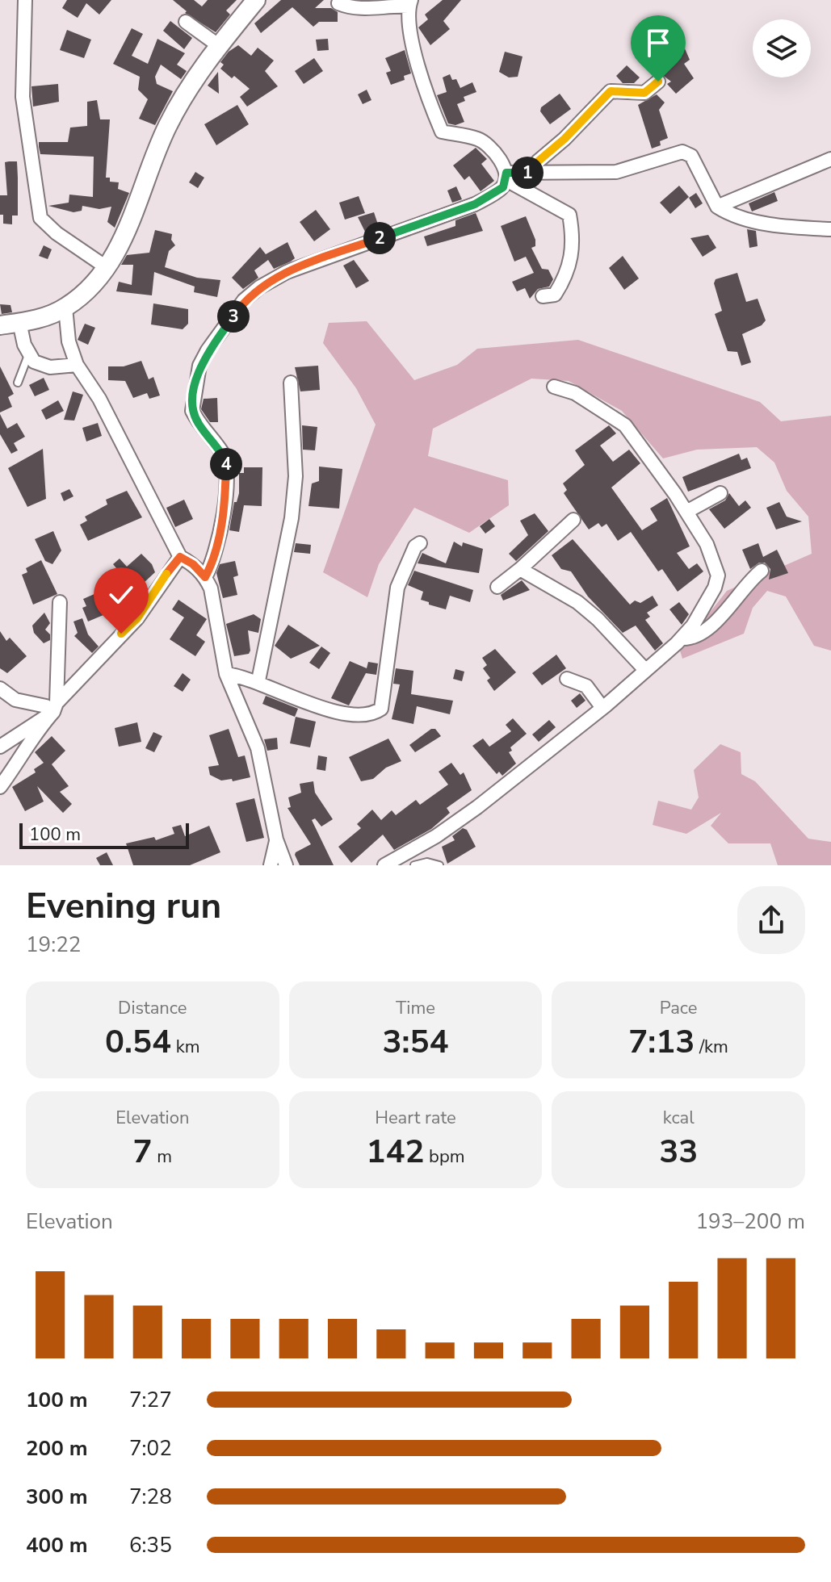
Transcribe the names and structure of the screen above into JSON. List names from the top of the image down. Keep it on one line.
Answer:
{"scale_bar":"100 m","page":{"pins":["1","2","3","4"],"scale":"100 m","heading":["Evening run","19:22"],"stats":[["Distance","0.54 km"],["Time","3:54"],["Pace","7:13 /km"],["Elevation","7 m"],["Heart rate","142 bpm"],["kcal","33"]],"chart":["Elevation","193–200 m"],"list":[{"name":"100 m","note":"7:27"},{"name":"200 m","note":"7:02"},{"name":"300 m","note":"7:28"},{"name":"400 m","note":"6:35"}]}}
